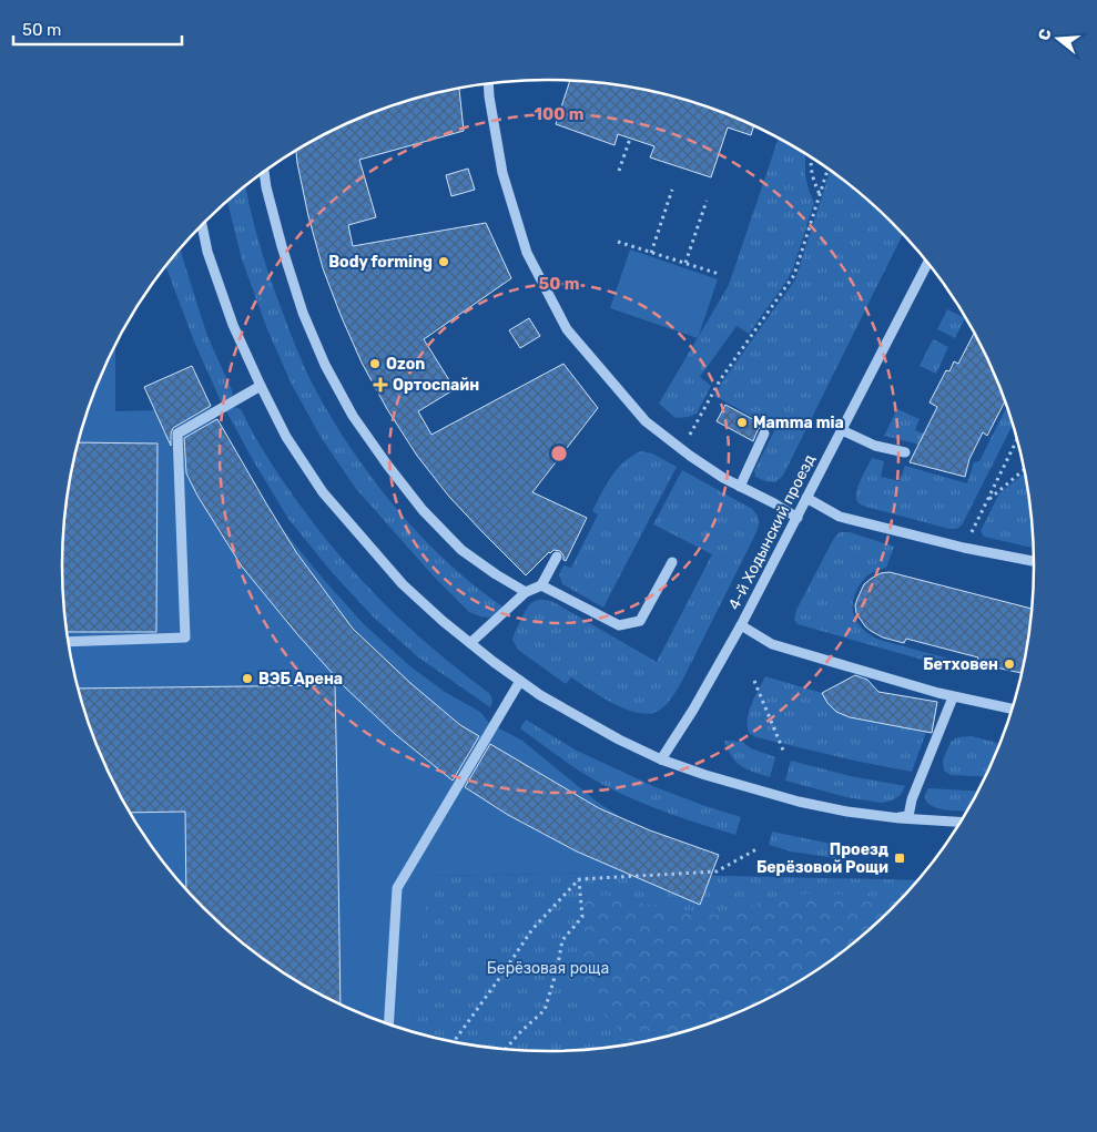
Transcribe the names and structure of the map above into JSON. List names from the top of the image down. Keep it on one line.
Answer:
{"streets":{"street":["4-й Ходынский проезд"]},"parks":["Берёзовая роща"],"places":{"other":["Body forming","Ozon","Mamma mia","Бетховен","ВЭБ Арена"],"health":["Ортоспайн"],"transit":["Проезд Берёзовой Рощи"]},"scale_bar":"50 m","north":"left","rings":["100 m","50 m"]}
